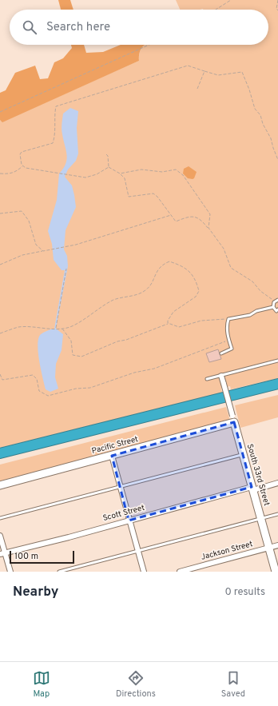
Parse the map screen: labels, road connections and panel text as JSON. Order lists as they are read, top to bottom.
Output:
{
  "streets": {
    "street": [
      "Pacific Street",
      "South 33rd Street",
      "Scott Street",
      "Jackson Street"
    ]
  },
  "crossings": [
    ["Pacific Street", "South 33rd Street"],
    ["South 33rd Street", "Scott Street"],
    ["South 33rd Street", "Jackson Street"]
  ],
  "scale_bar": "100 m",
  "page": {
    "search": "Search here",
    "scale": "100 m",
    "heading": ["Nearby", "0 results"],
    "nav": ["Map", "Directions", "Saved"]
  }
}
